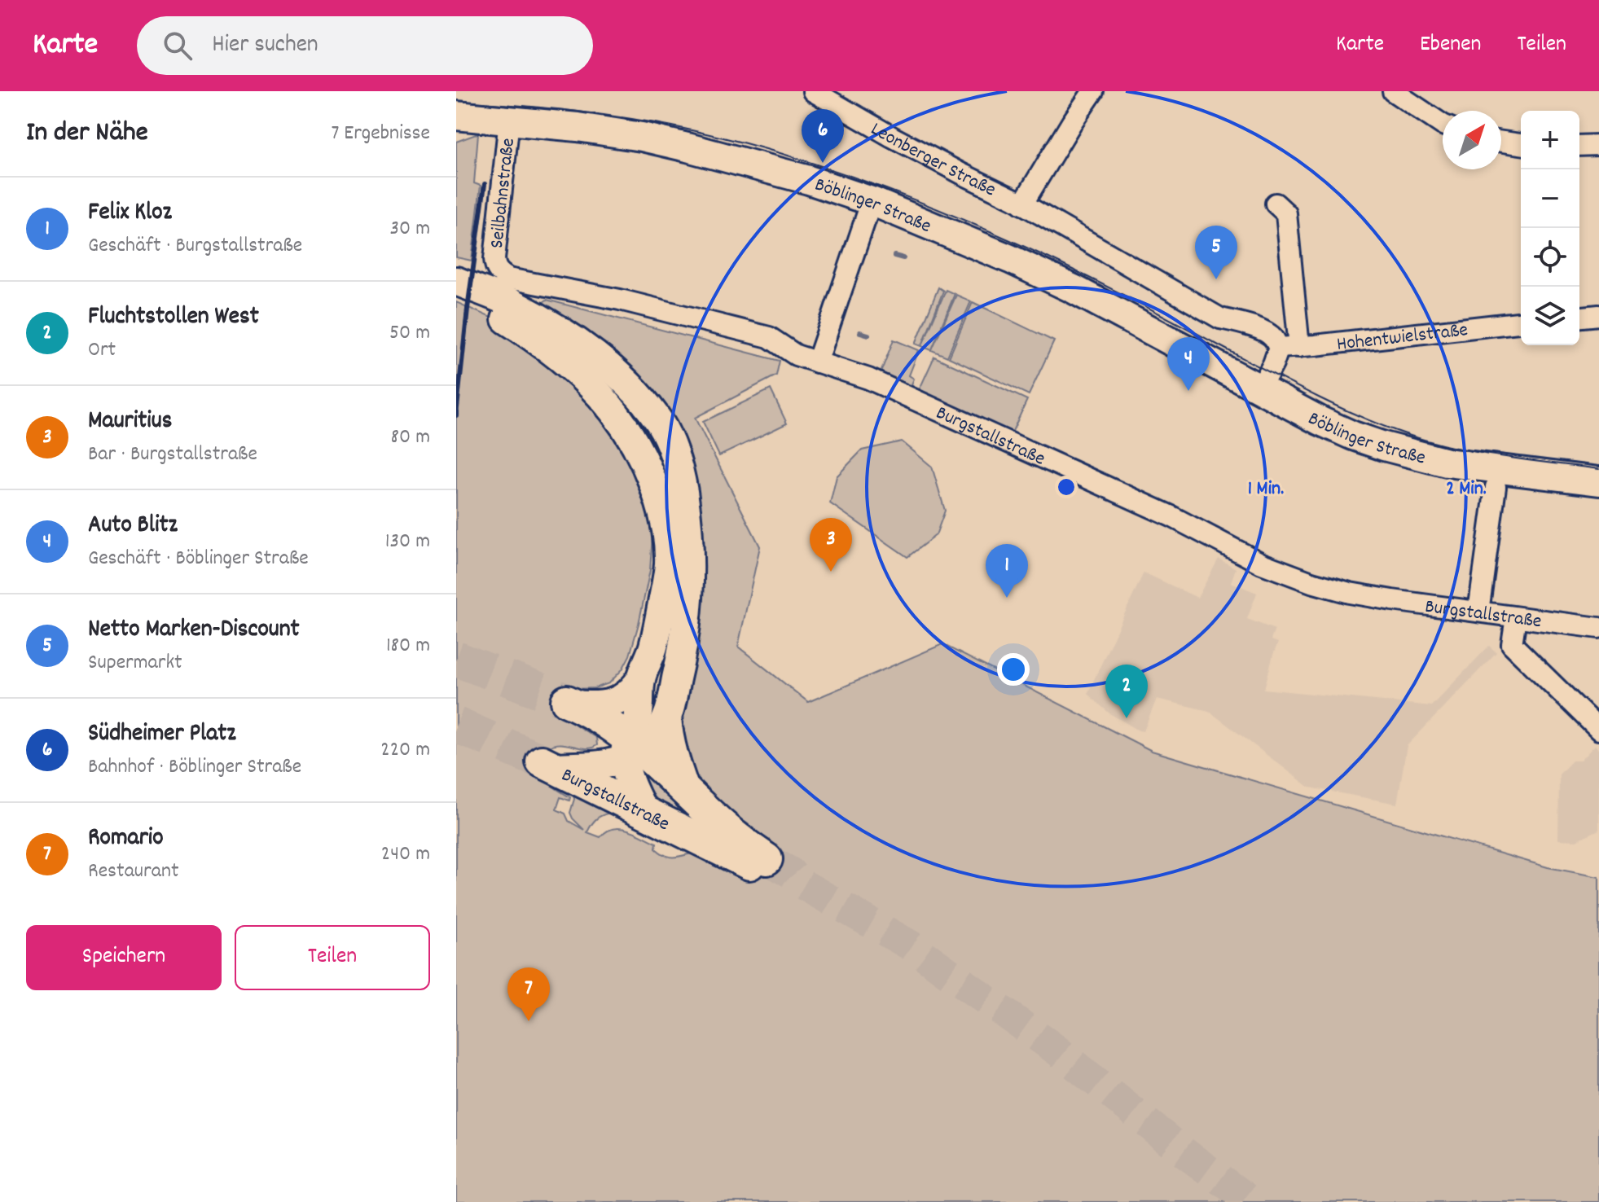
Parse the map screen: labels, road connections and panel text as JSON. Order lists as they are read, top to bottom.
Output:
{
  "streets": {
    "main road": ["Böblinger Straße", "Burgstallstraße"],
    "street": ["Leonberger Straße", "Seilbahnstraße", "Hohentwielstraße"]
  },
  "crossings": [
    ["Seilbahnstraße", "Böblinger Straße"],
    ["Seilbahnstraße", "Burgstallstraße"]
  ],
  "north": "top right",
  "page": {
    "header": "Karte",
    "search": "Hier suchen",
    "nav": ["Karte", "Ebenen", "Teilen"],
    "heading": ["In der Nähe", "7 Ergebnisse"],
    "pins": [
      "6",
      "5",
      "4",
      "3",
      "1",
      "2",
      "7"
    ],
    "map_buttons": ["+", "−"],
    "list": [
      {
        "mark": "1",
        "name": "Felix Kloz",
        "note": "Geschäft · Burgstallstraße",
        "value": "30 m"
      },
      {
        "mark": "2",
        "name": "Fluchtstollen West",
        "note": "Ort",
        "value": "50 m"
      },
      {
        "mark": "3",
        "name": "Mauritius",
        "note": "Bar · Burgstallstraße",
        "value": "80 m"
      },
      {
        "mark": "4",
        "name": "Auto Blitz",
        "note": "Geschäft · Böblinger Straße",
        "value": "130 m"
      },
      {
        "mark": "5",
        "name": "Netto Marken-Discount",
        "note": "Supermarkt",
        "value": "180 m"
      },
      {
        "mark": "6",
        "name": "Südheimer Platz",
        "note": "Bahnhof · Böblinger Straße",
        "value": "220 m"
      },
      {
        "mark": "7",
        "name": "Romario",
        "note": "Restaurant",
        "value": "240 m"
      }
    ],
    "buttons": ["Speichern", "Teilen"]
  },
  "rings": ["1 Min.", "2 Min."]
}
